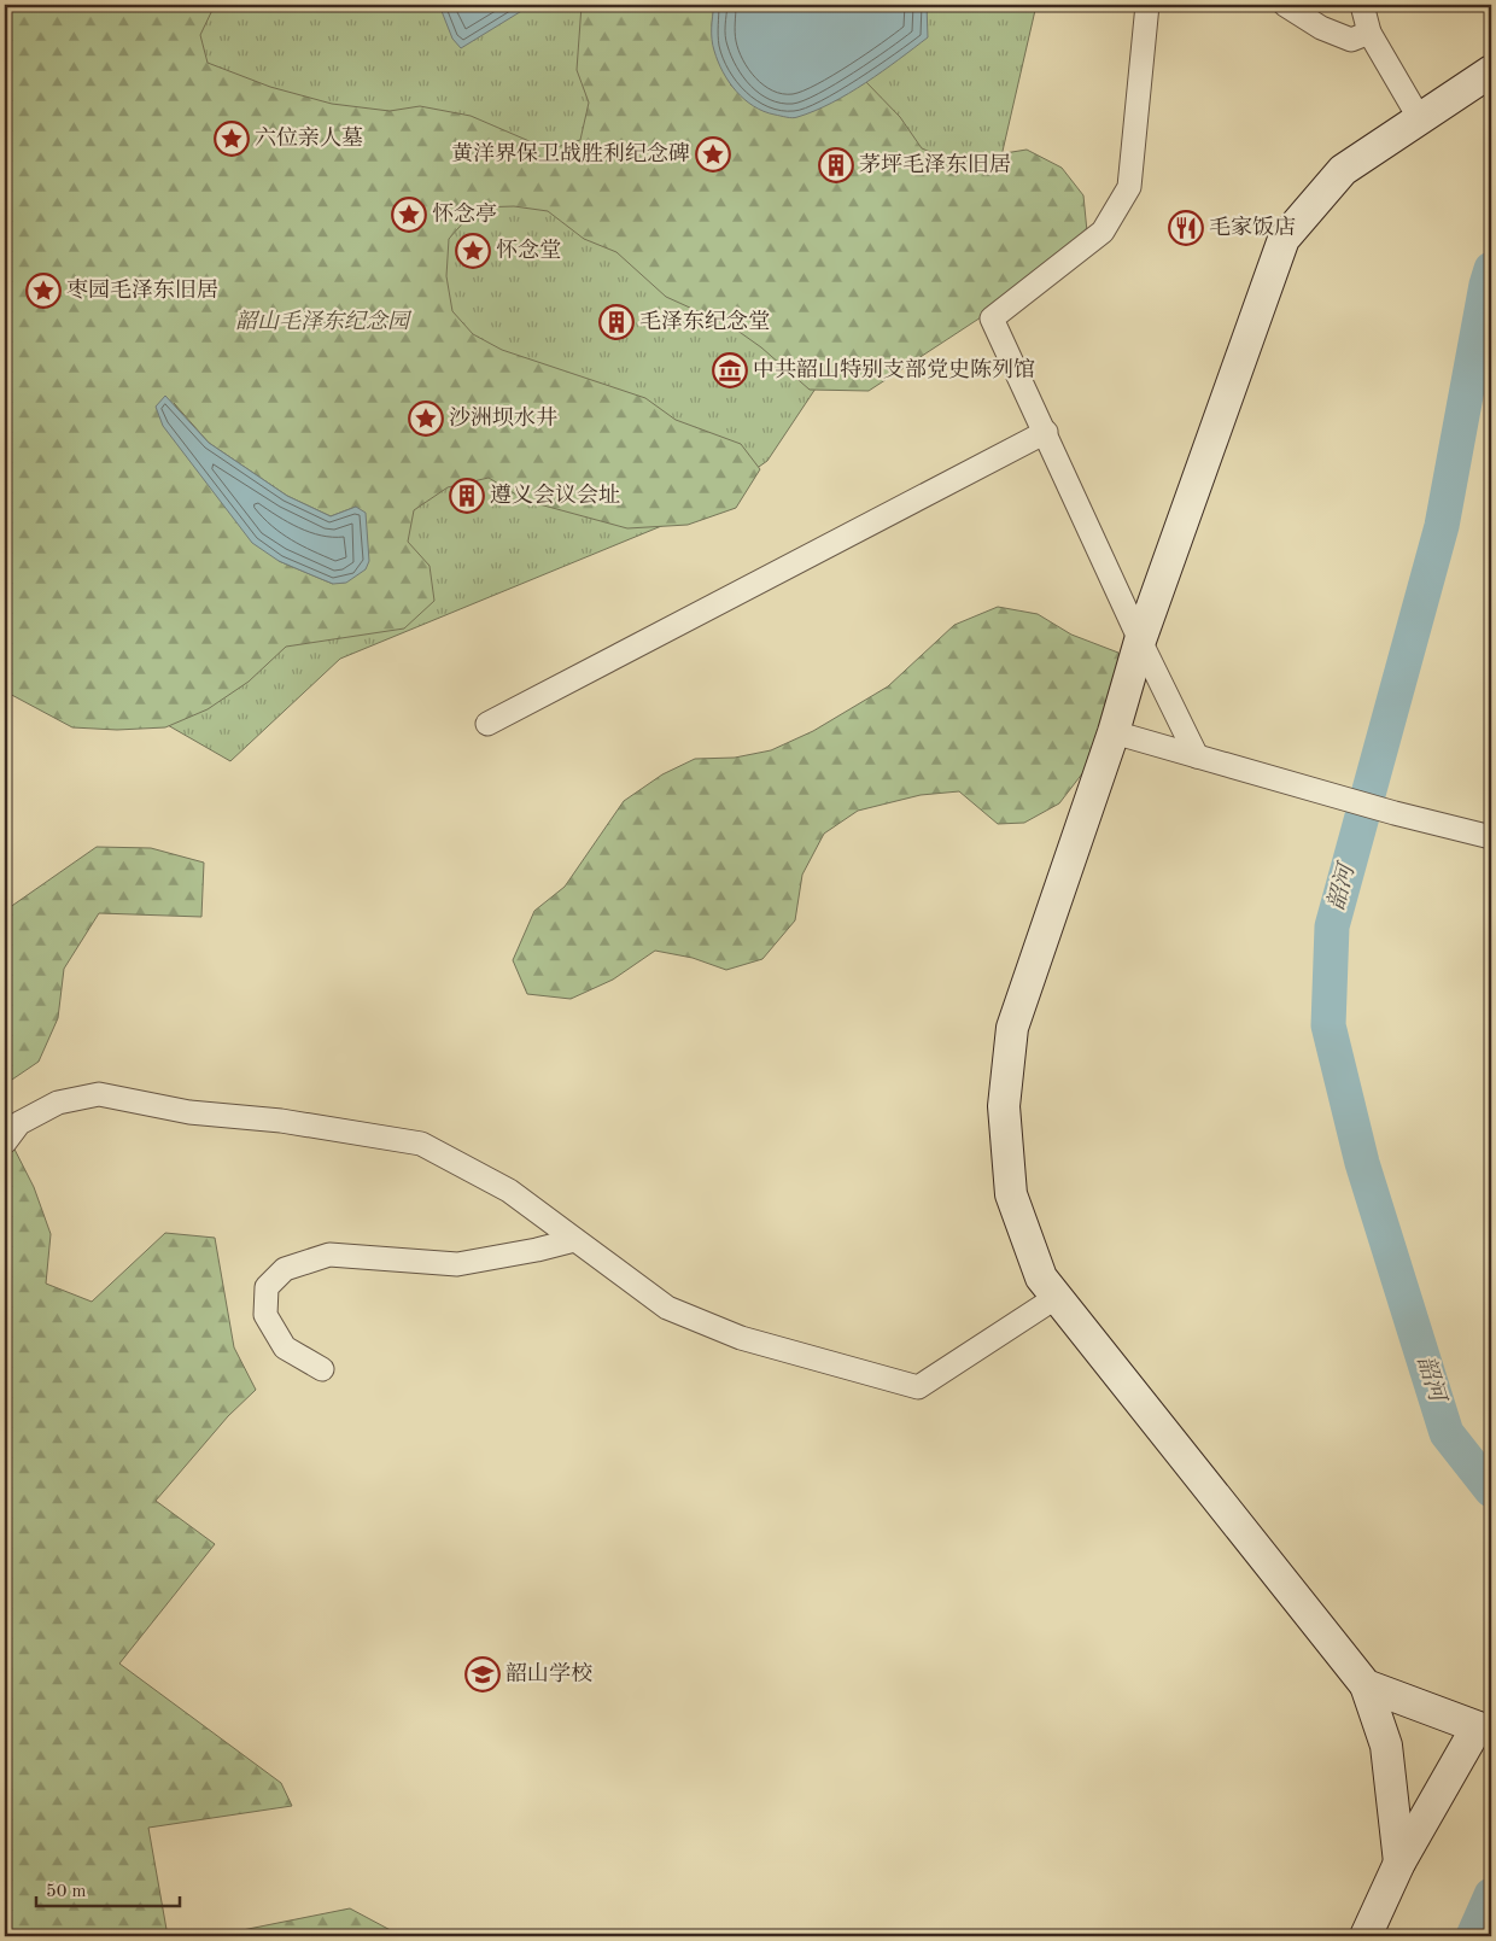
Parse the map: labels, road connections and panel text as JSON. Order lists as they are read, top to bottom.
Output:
{
  "water": ["韶河"],
  "parks": ["韶山毛泽东纪念园"],
  "places": {
    "place": [
      "六位亲人墓",
      "黄洋界保卫战胜利纪念碑",
      "怀念亭",
      "怀念堂",
      "枣园毛泽东旧居",
      "沙洲坝水井"
    ],
    "building": ["茅坪毛泽东旧居", "毛泽东纪念堂", "遵义会议会址"],
    "restaurant": ["毛家饭店"],
    "museum": ["中共韶山特别支部党史陈列馆"],
    "school or university": ["韶山学校"]
  },
  "scale_bar": "50 m"
}
